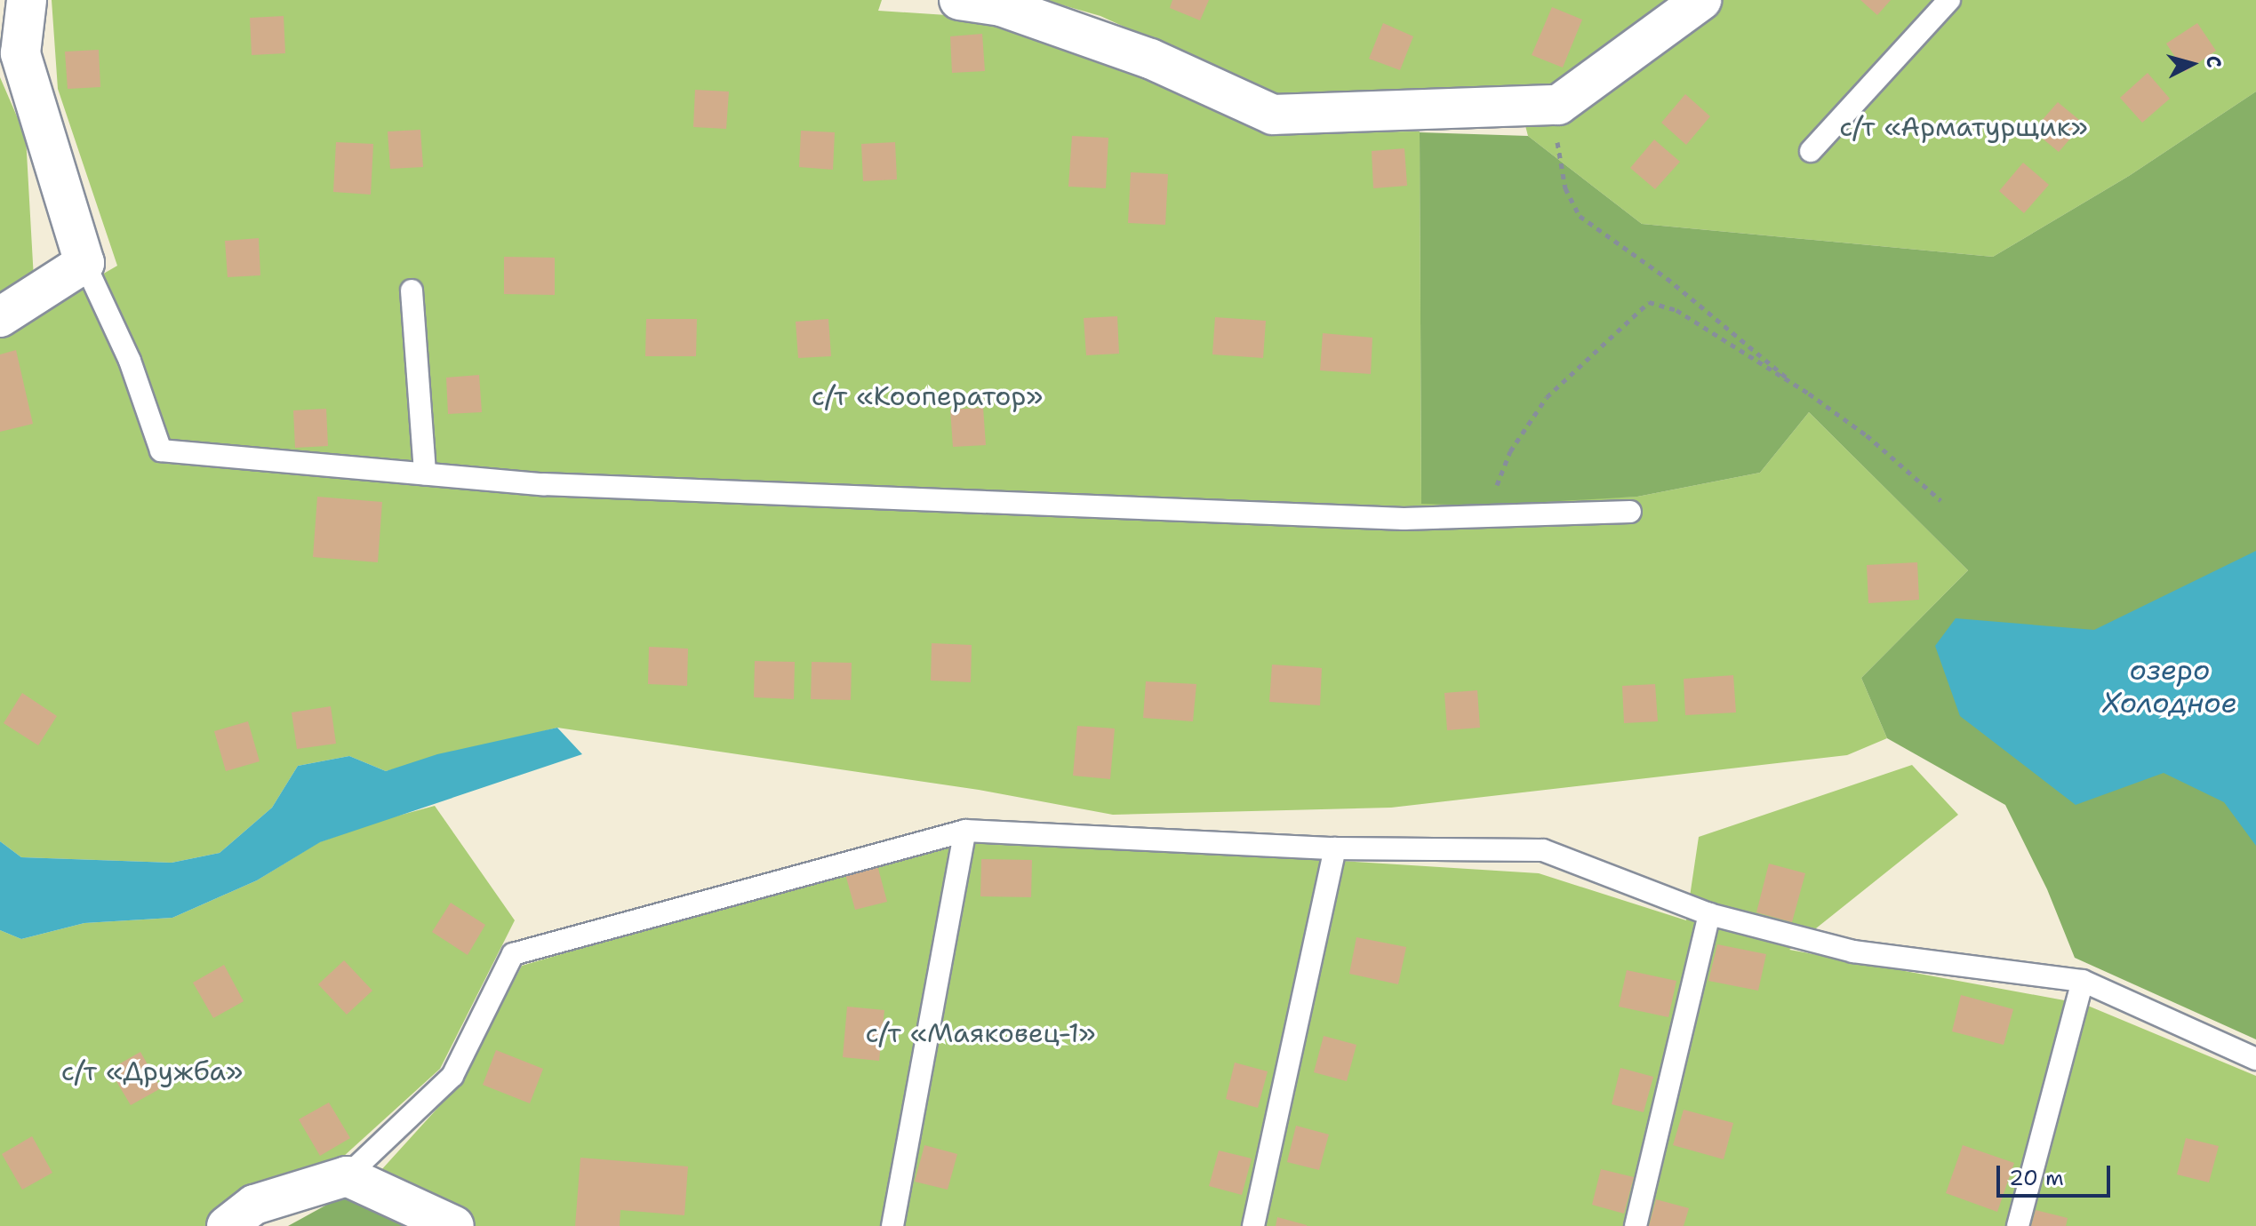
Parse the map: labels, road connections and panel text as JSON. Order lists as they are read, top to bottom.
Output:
{
  "water": ["озеро Холодное"],
  "parks": [
    "с/т «Арматурщик»",
    "с/т «Кооператор»",
    "с/т «Маяковец-1»",
    "с/т «Дружба»"
  ],
  "scale_bar": "20 m",
  "north": "right"
}
